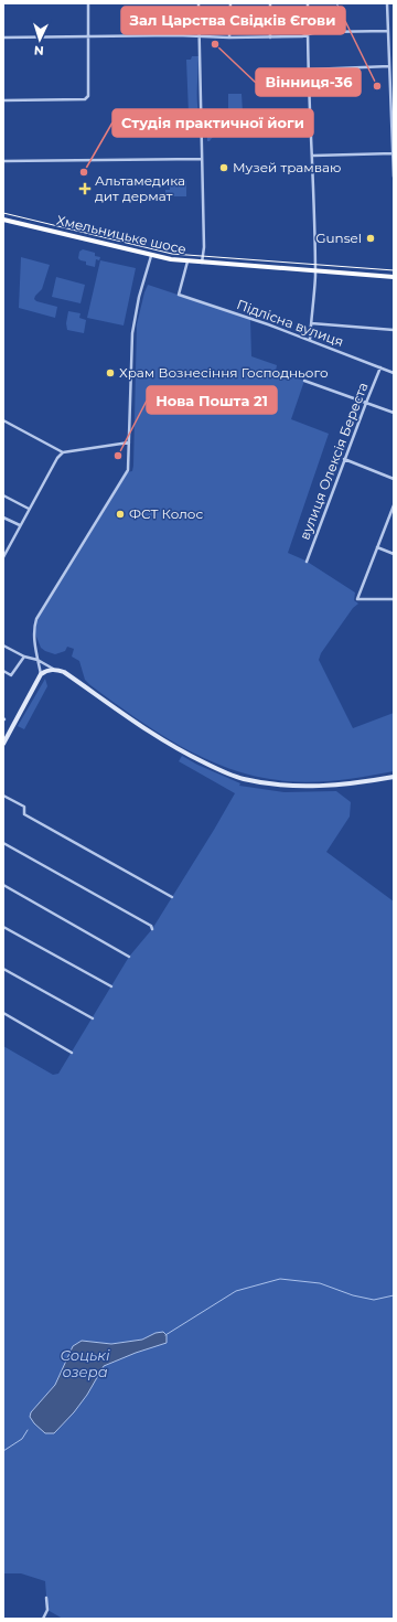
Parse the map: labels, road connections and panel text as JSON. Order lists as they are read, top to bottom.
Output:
{
  "streets": {
    "main road": ["Хмельницьке шосе"],
    "street": ["Підлісна вулиця", "вулиця Олексія Береста"]
  },
  "crossings": [
    ["Хмельницьке шосе", "Підлісна вулиця"],
    ["Підлісна вулиця", "вулиця Олексія Береста"]
  ],
  "water": ["Соцькі озера"],
  "places": {
    "other": [
      "Вінниця-36",
      "Зал Царства Свідків Єгови",
      "Музей трамваю",
      "Студія практичної йоги",
      "Gunsel",
      "Храм Вознесіння Господнього",
      "Нова Пошта 21",
      "ФСТ Колос"
    ],
    "health": ["Альтамедика дит дермат"]
  },
  "north": "bottom"
}
